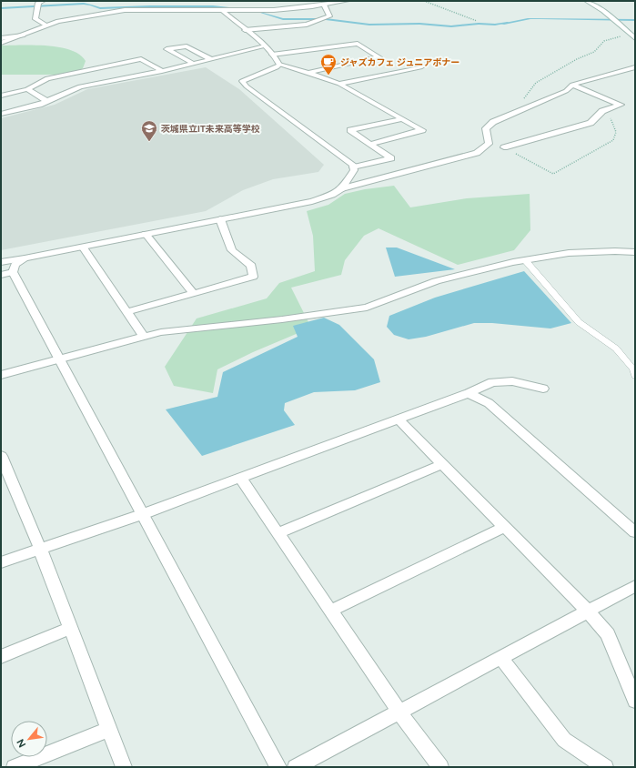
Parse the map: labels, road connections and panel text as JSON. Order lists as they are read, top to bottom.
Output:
{
  "places": {
    "cafe": ["ジャズカフェ ジュニアボナー"],
    "school or university": ["茨城県立IT未来高等学校"]
  },
  "north": "bottom left"
}
